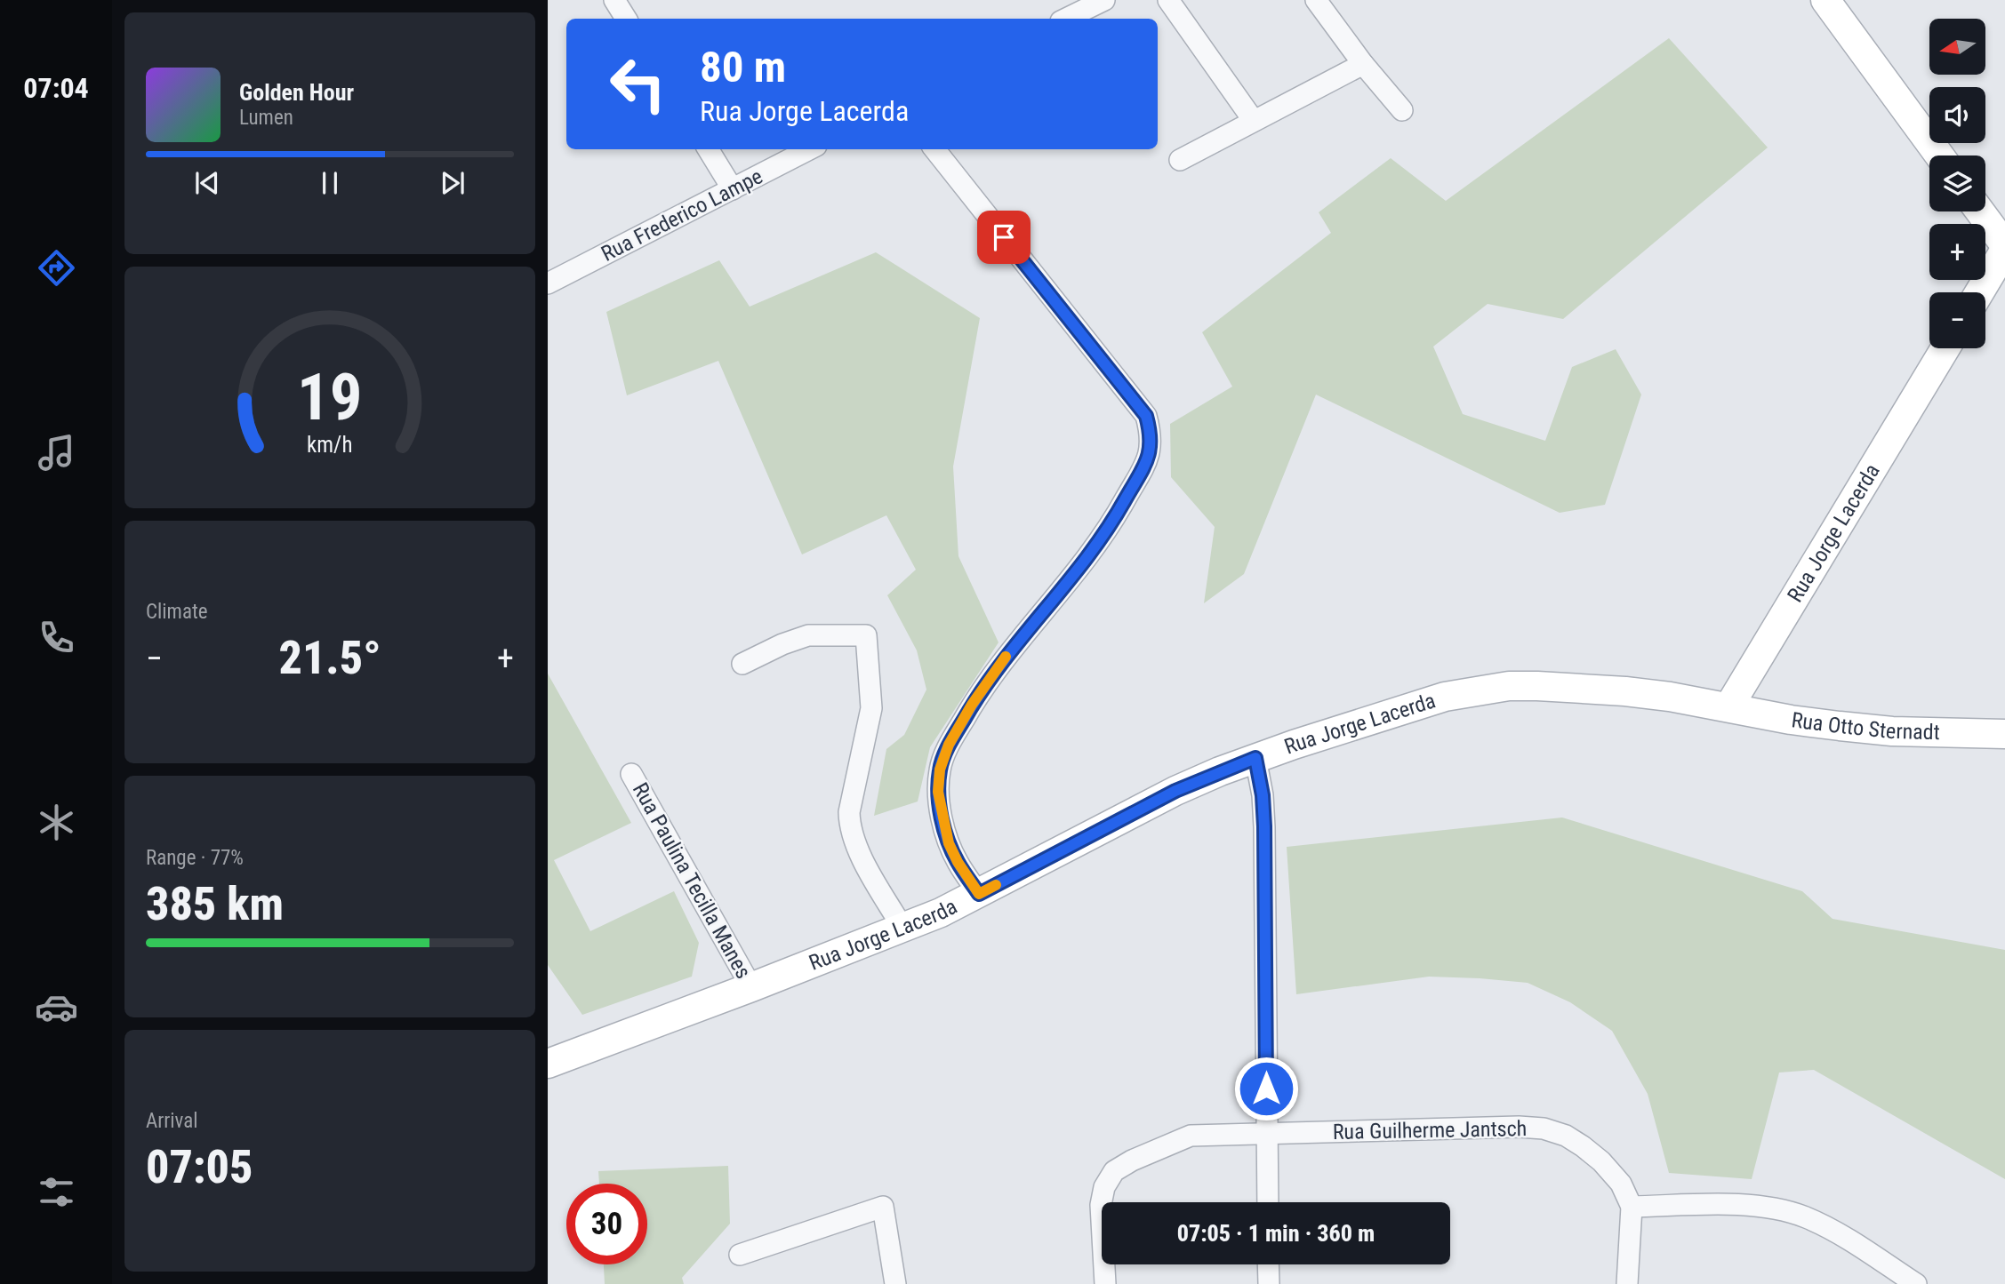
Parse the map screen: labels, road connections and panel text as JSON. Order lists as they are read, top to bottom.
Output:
{
  "streets": {
    "main road": ["Rua Jorge Lacerda", "Rua Otto Sternadt"],
    "street": ["Rua Frederico Lampe", "Rua Paulina Tecilla Manes", "Rua Guilherme Jantsch"]
  },
  "crossings": [
    ["Rua Jorge Lacerda", "Rua Otto Sternadt"],
    ["Rua Jorge Lacerda", "Rua Paulina Tecilla Manes"]
  ],
  "north": "left",
  "page": {
    "tabs": "07:04",
    "map_buttons": ["+", "−"],
    "turn": ["80 m", "Rua Jorge Lacerda"],
    "song": ["Golden Hour", "Lumen"],
    "tile": [
      "Climate",
      ["Range · 77%", "385 km"],
      ["Arrival", "07:05"]
    ],
    "heat": ["−", "21.5°", "+"],
    "limit": "30",
    "trip": "07:05 · 1 min · 360 m",
    "gauge": ["19", "km/h"]
  }
}
